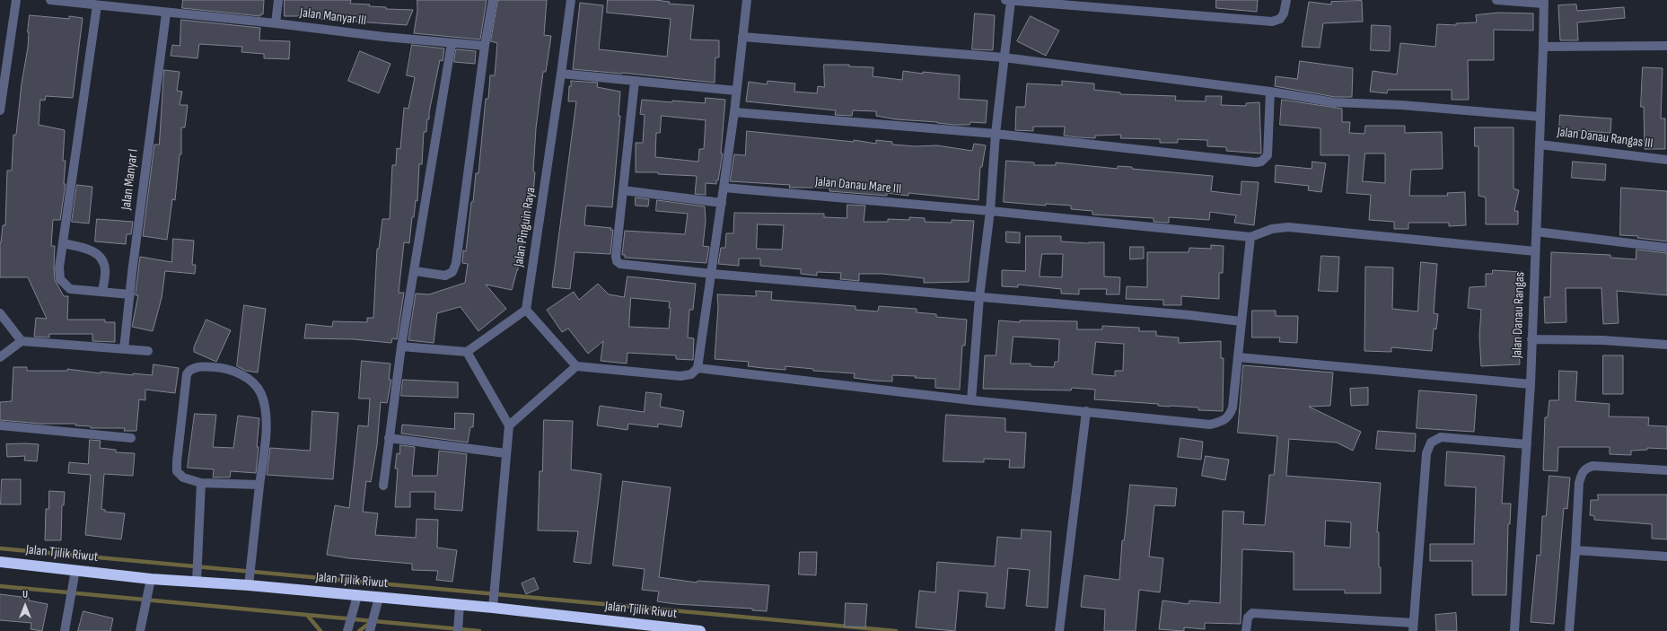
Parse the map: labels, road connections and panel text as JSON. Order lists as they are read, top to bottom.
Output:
{
  "streets": {
    "highway": ["Jalan Tjilik Riwut"],
    "street": [
      "Jalan Manyar III",
      "Jalan Danau Rangas III",
      "Jalan Manyar I",
      "Jalan Danau Mare III",
      "Jalan Pinguin Raya",
      "Jalan Danau Rangas"
    ]
  },
  "crossings": [
    ["Jalan Manyar III", "Jalan Manyar I"],
    ["Jalan Danau Rangas III", "Jalan Danau Rangas"]
  ],
  "north": "top"
}
